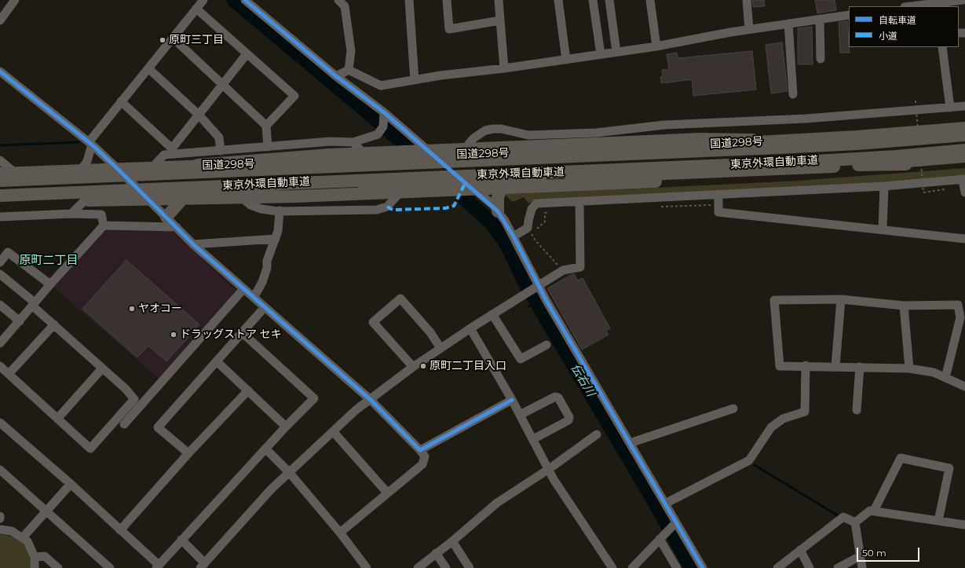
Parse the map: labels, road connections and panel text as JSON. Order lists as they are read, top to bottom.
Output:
{
  "streets": {
    "highway": ["国道298号", "東京外環自動車道"]
  },
  "crossings": [
    ["国道298号", "東京外環自動車道"]
  ],
  "districts": ["原町二丁目"],
  "water": ["伝右川"],
  "places": [
    "原町三丁目",
    "ヤオコー",
    "ドラッグストア セキ",
    "原町二丁目入口"
  ],
  "legend": ["自転車道", "小道"],
  "scale_bar": "50 m"
}
